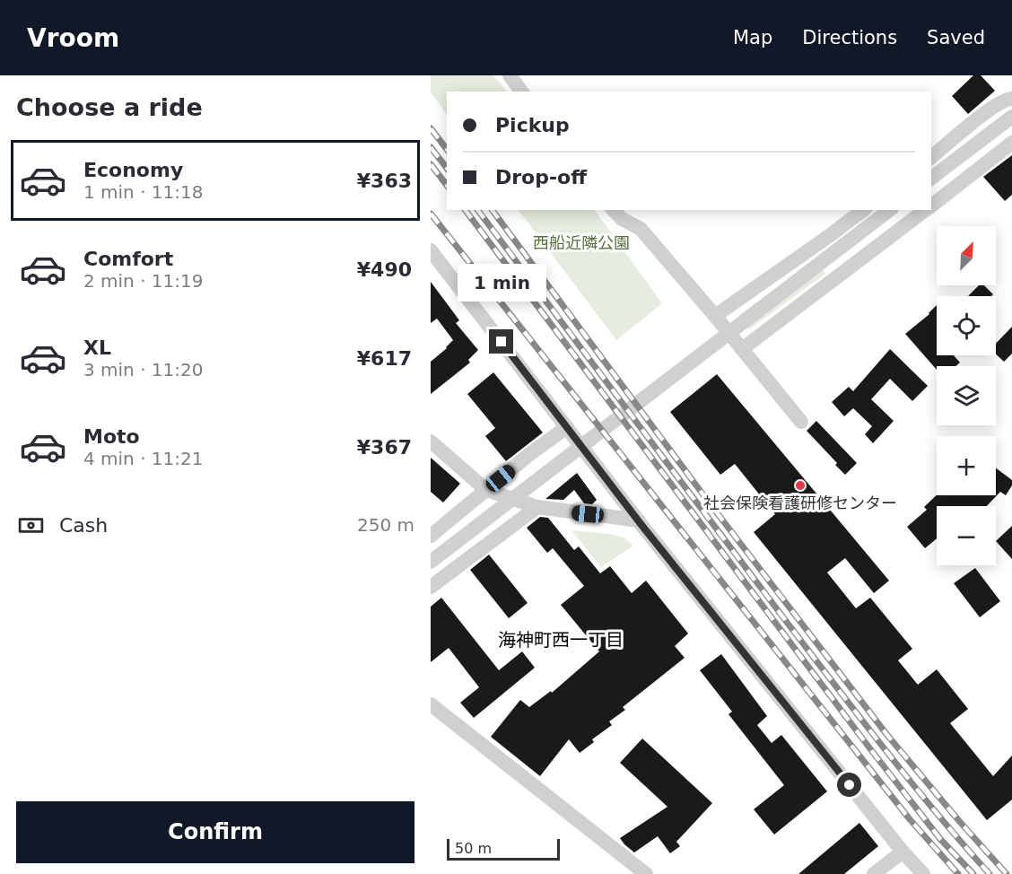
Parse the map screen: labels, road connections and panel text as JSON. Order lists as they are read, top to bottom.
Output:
{
  "districts": ["海神町西一丁目"],
  "parks": ["西船近隣公園"],
  "places": ["社会保険看護研修センター"],
  "scale_bar": "50 m",
  "north": "top right",
  "page": {
    "header": "Vroom",
    "nav": ["Map", "Directions", "Saved"],
    "heading": "Choose a ride",
    "banner": ["Pickup", "Drop-off"],
    "list": [
      {
        "name": "Economy",
        "note": "1 min · 11:18",
        "value": "¥363"
      },
      {
        "name": "Comfort",
        "note": "2 min · 11:19",
        "value": "¥490"
      },
      {
        "name": "XL",
        "note": "3 min · 11:20",
        "value": "¥617"
      },
      {
        "name": "Moto",
        "note": "4 min · 11:21",
        "value": "¥367"
      }
    ],
    "map_buttons": ["+", "−"],
    "bubble": "1 min",
    "pay": ["Cash", "250 m"],
    "buttons": "Confirm",
    "scale": "50 m"
  }
}
